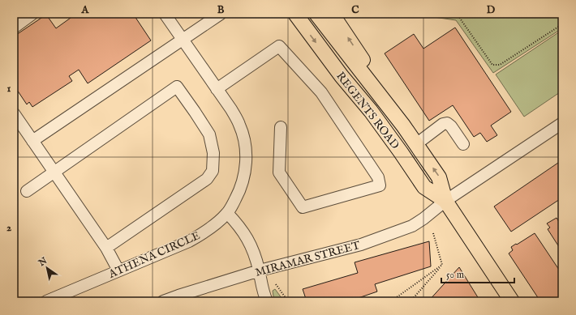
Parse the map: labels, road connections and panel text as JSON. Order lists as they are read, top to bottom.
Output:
{
  "streets": {
    "main road": ["REGENTS ROAD"],
    "street": ["ATHENA CIRCLE", "MIRAMAR STREET"]
  },
  "crossings": [
    ["REGENTS ROAD", "MIRAMAR STREET"]
  ],
  "scale_bar": "50 m",
  "north": "top left",
  "grid": {
    "columns": [
      "A",
      "B",
      "C",
      "D"
    ],
    "rows": ["1", "2"]
  }
}
